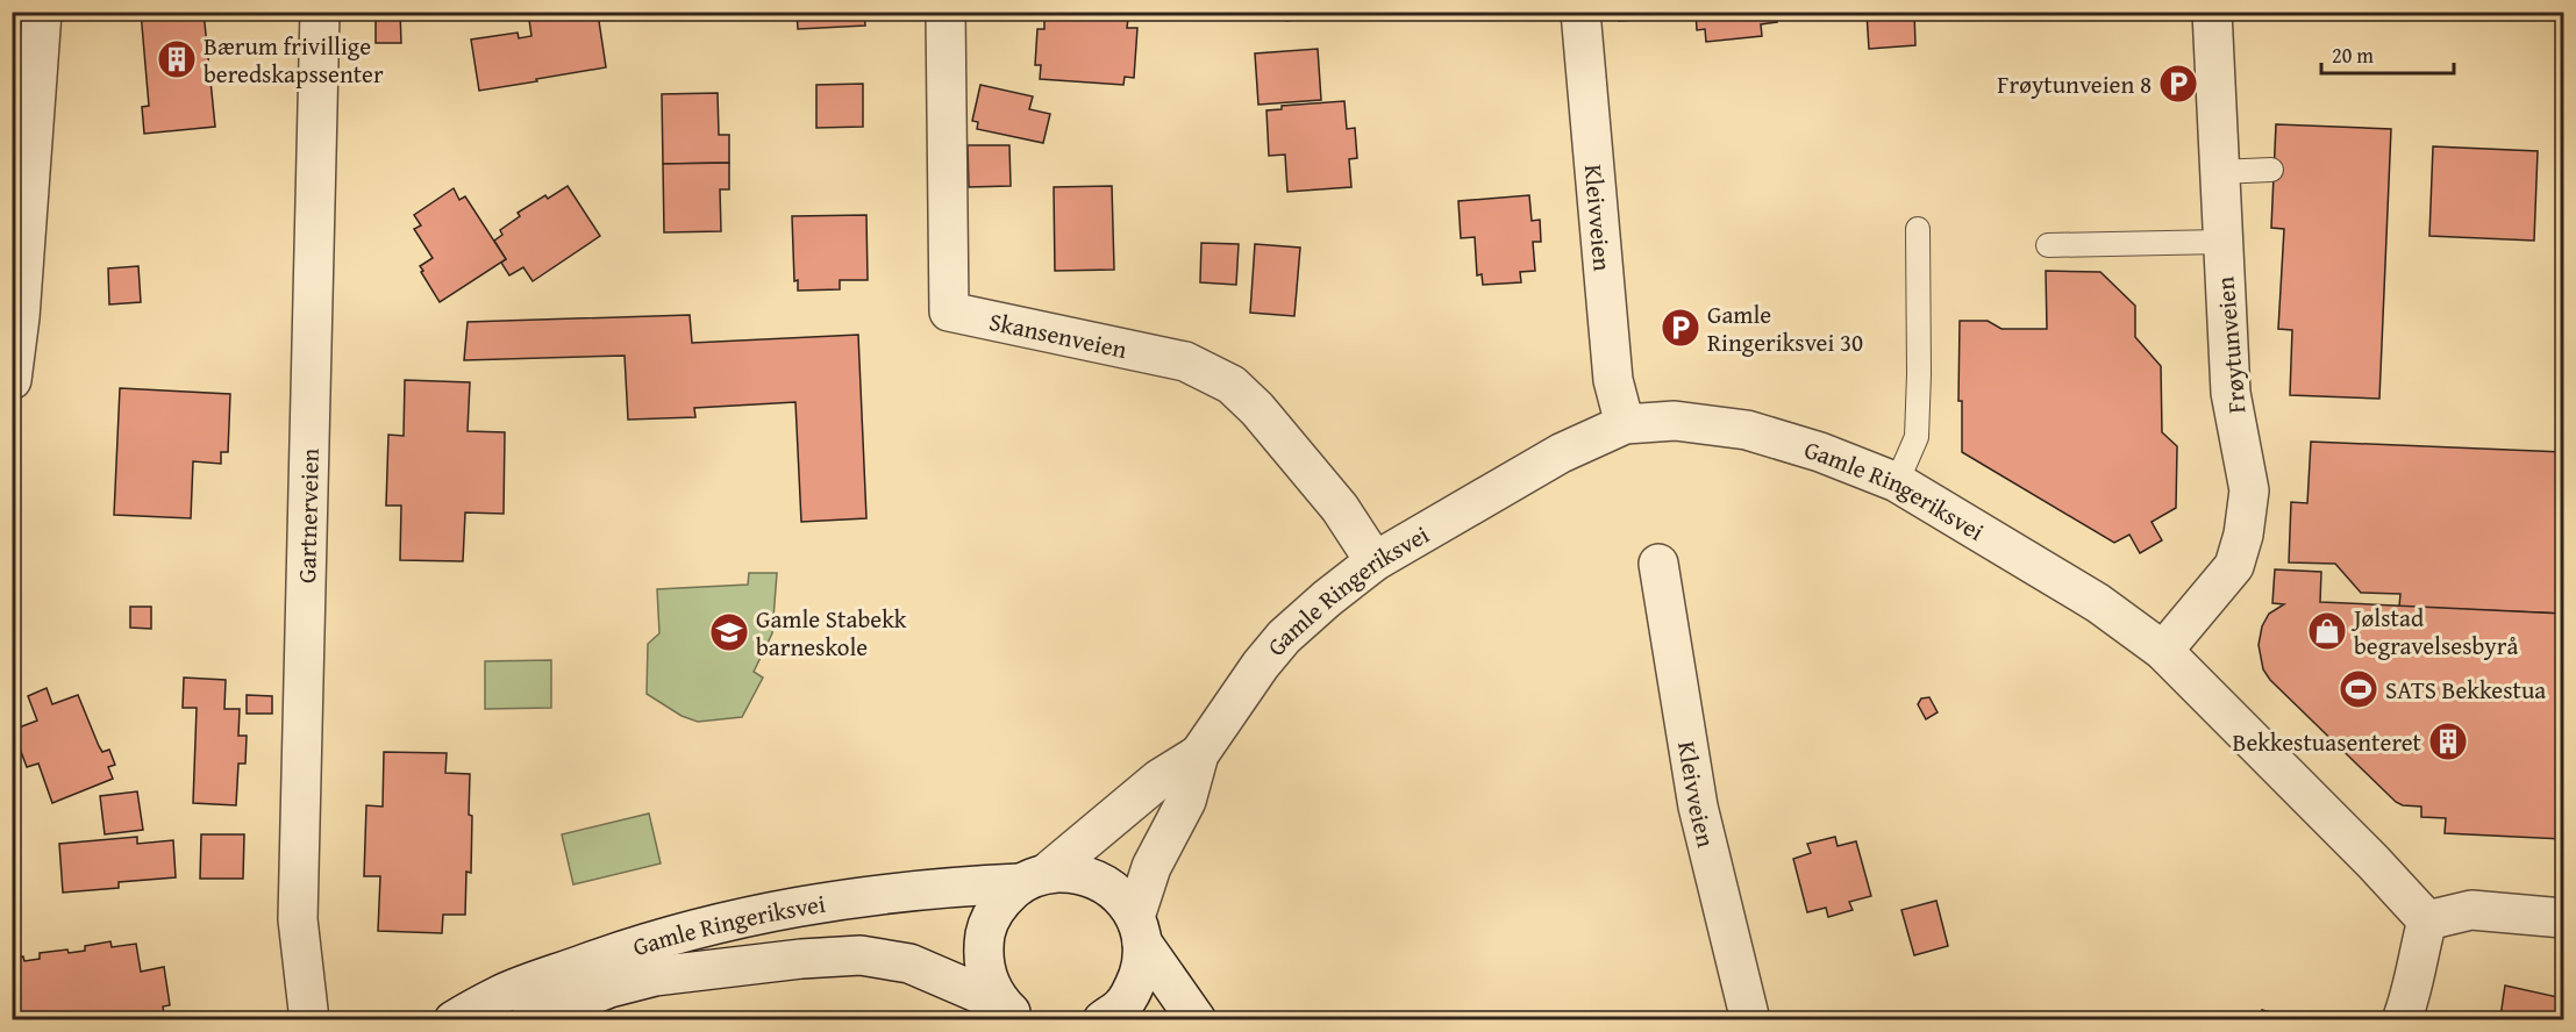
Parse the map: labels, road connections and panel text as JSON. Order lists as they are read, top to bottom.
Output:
{
  "streets": {
    "street": [
      "Kleivveien",
      "Skansenveien",
      "Frøytunveien",
      "Gamle Ringeriksvei",
      "Gartnerveien"
    ]
  },
  "crossings": [
    ["Kleivveien", "Gamle Ringeriksvei"],
    ["Skansenveien", "Gamle Ringeriksvei"],
    ["Frøytunveien", "Gamle Ringeriksvei"]
  ],
  "places": {
    "building": ["Bærum frivillige beredskapssenter", "Bekkestuasenteret"],
    "parking": ["Frøytunveien 8", "Gamle Ringeriksvei 30"],
    "shop": ["Jølstad begravelsesbyrå"],
    "school or university": ["Gamle Stabekk barneskole"],
    "sports": ["SATS Bekkestua"]
  },
  "scale_bar": "20 m"
}
